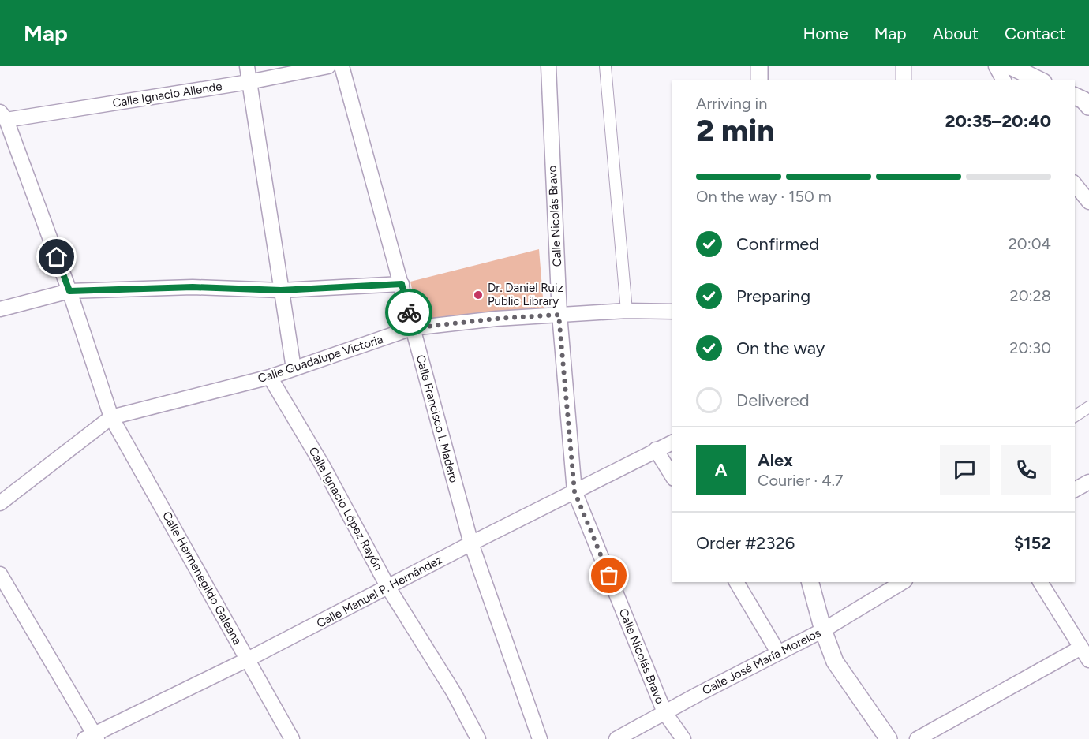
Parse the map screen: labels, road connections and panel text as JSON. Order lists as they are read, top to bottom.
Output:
{
  "streets": {
    "street": [
      "Calle Ignacio Allende",
      "Calle Nicolás Bravo",
      "Calle Guadalupe Victoria",
      "Calle Francisco I. Madero",
      "Calle Ignacio López Rayón",
      "Calle Hermenegildo Galeana",
      "Calle Manuel P. Hernández",
      "Calle José María Morelos"
    ]
  },
  "crossings": [
    ["Calle Ignacio Allende", "Calle Hermenegildo Galeana"],
    ["Calle Nicolás Bravo", "Calle Guadalupe Victoria"],
    ["Calle Nicolás Bravo", "Calle Manuel P. Hernández"],
    ["Calle Nicolás Bravo", "Calle José María Morelos"],
    ["Calle Guadalupe Victoria", "Calle Francisco I. Madero"],
    ["Calle Guadalupe Victoria", "Calle Ignacio López Rayón"],
    ["Calle Guadalupe Victoria", "Calle Hermenegildo Galeana"],
    ["Calle Francisco I. Madero", "Calle Manuel P. Hernández"],
    ["Calle Ignacio López Rayón", "Calle Manuel P. Hernández"],
    ["Calle Hermenegildo Galeana", "Calle Manuel P. Hernández"]
  ],
  "places": ["Dr. Daniel Ruiz Public Library"],
  "page": {
    "header": "Map",
    "nav": [
      "Home",
      "Map",
      "About",
      "Contact"
    ],
    "heading": ["2 min", "Arriving in", "20:35–20:40"],
    "panel": [
      "Alex",
      "Courier · 4.7",
      "Order #2326",
      "$152"
    ],
    "bar": "On the way · 150 m",
    "list": [
      ["Confirmed", "20:04"],
      ["Preparing", "20:28"],
      ["On the way", "20:30"],
      "Delivered"
    ],
    "round": "A"
  }
}
